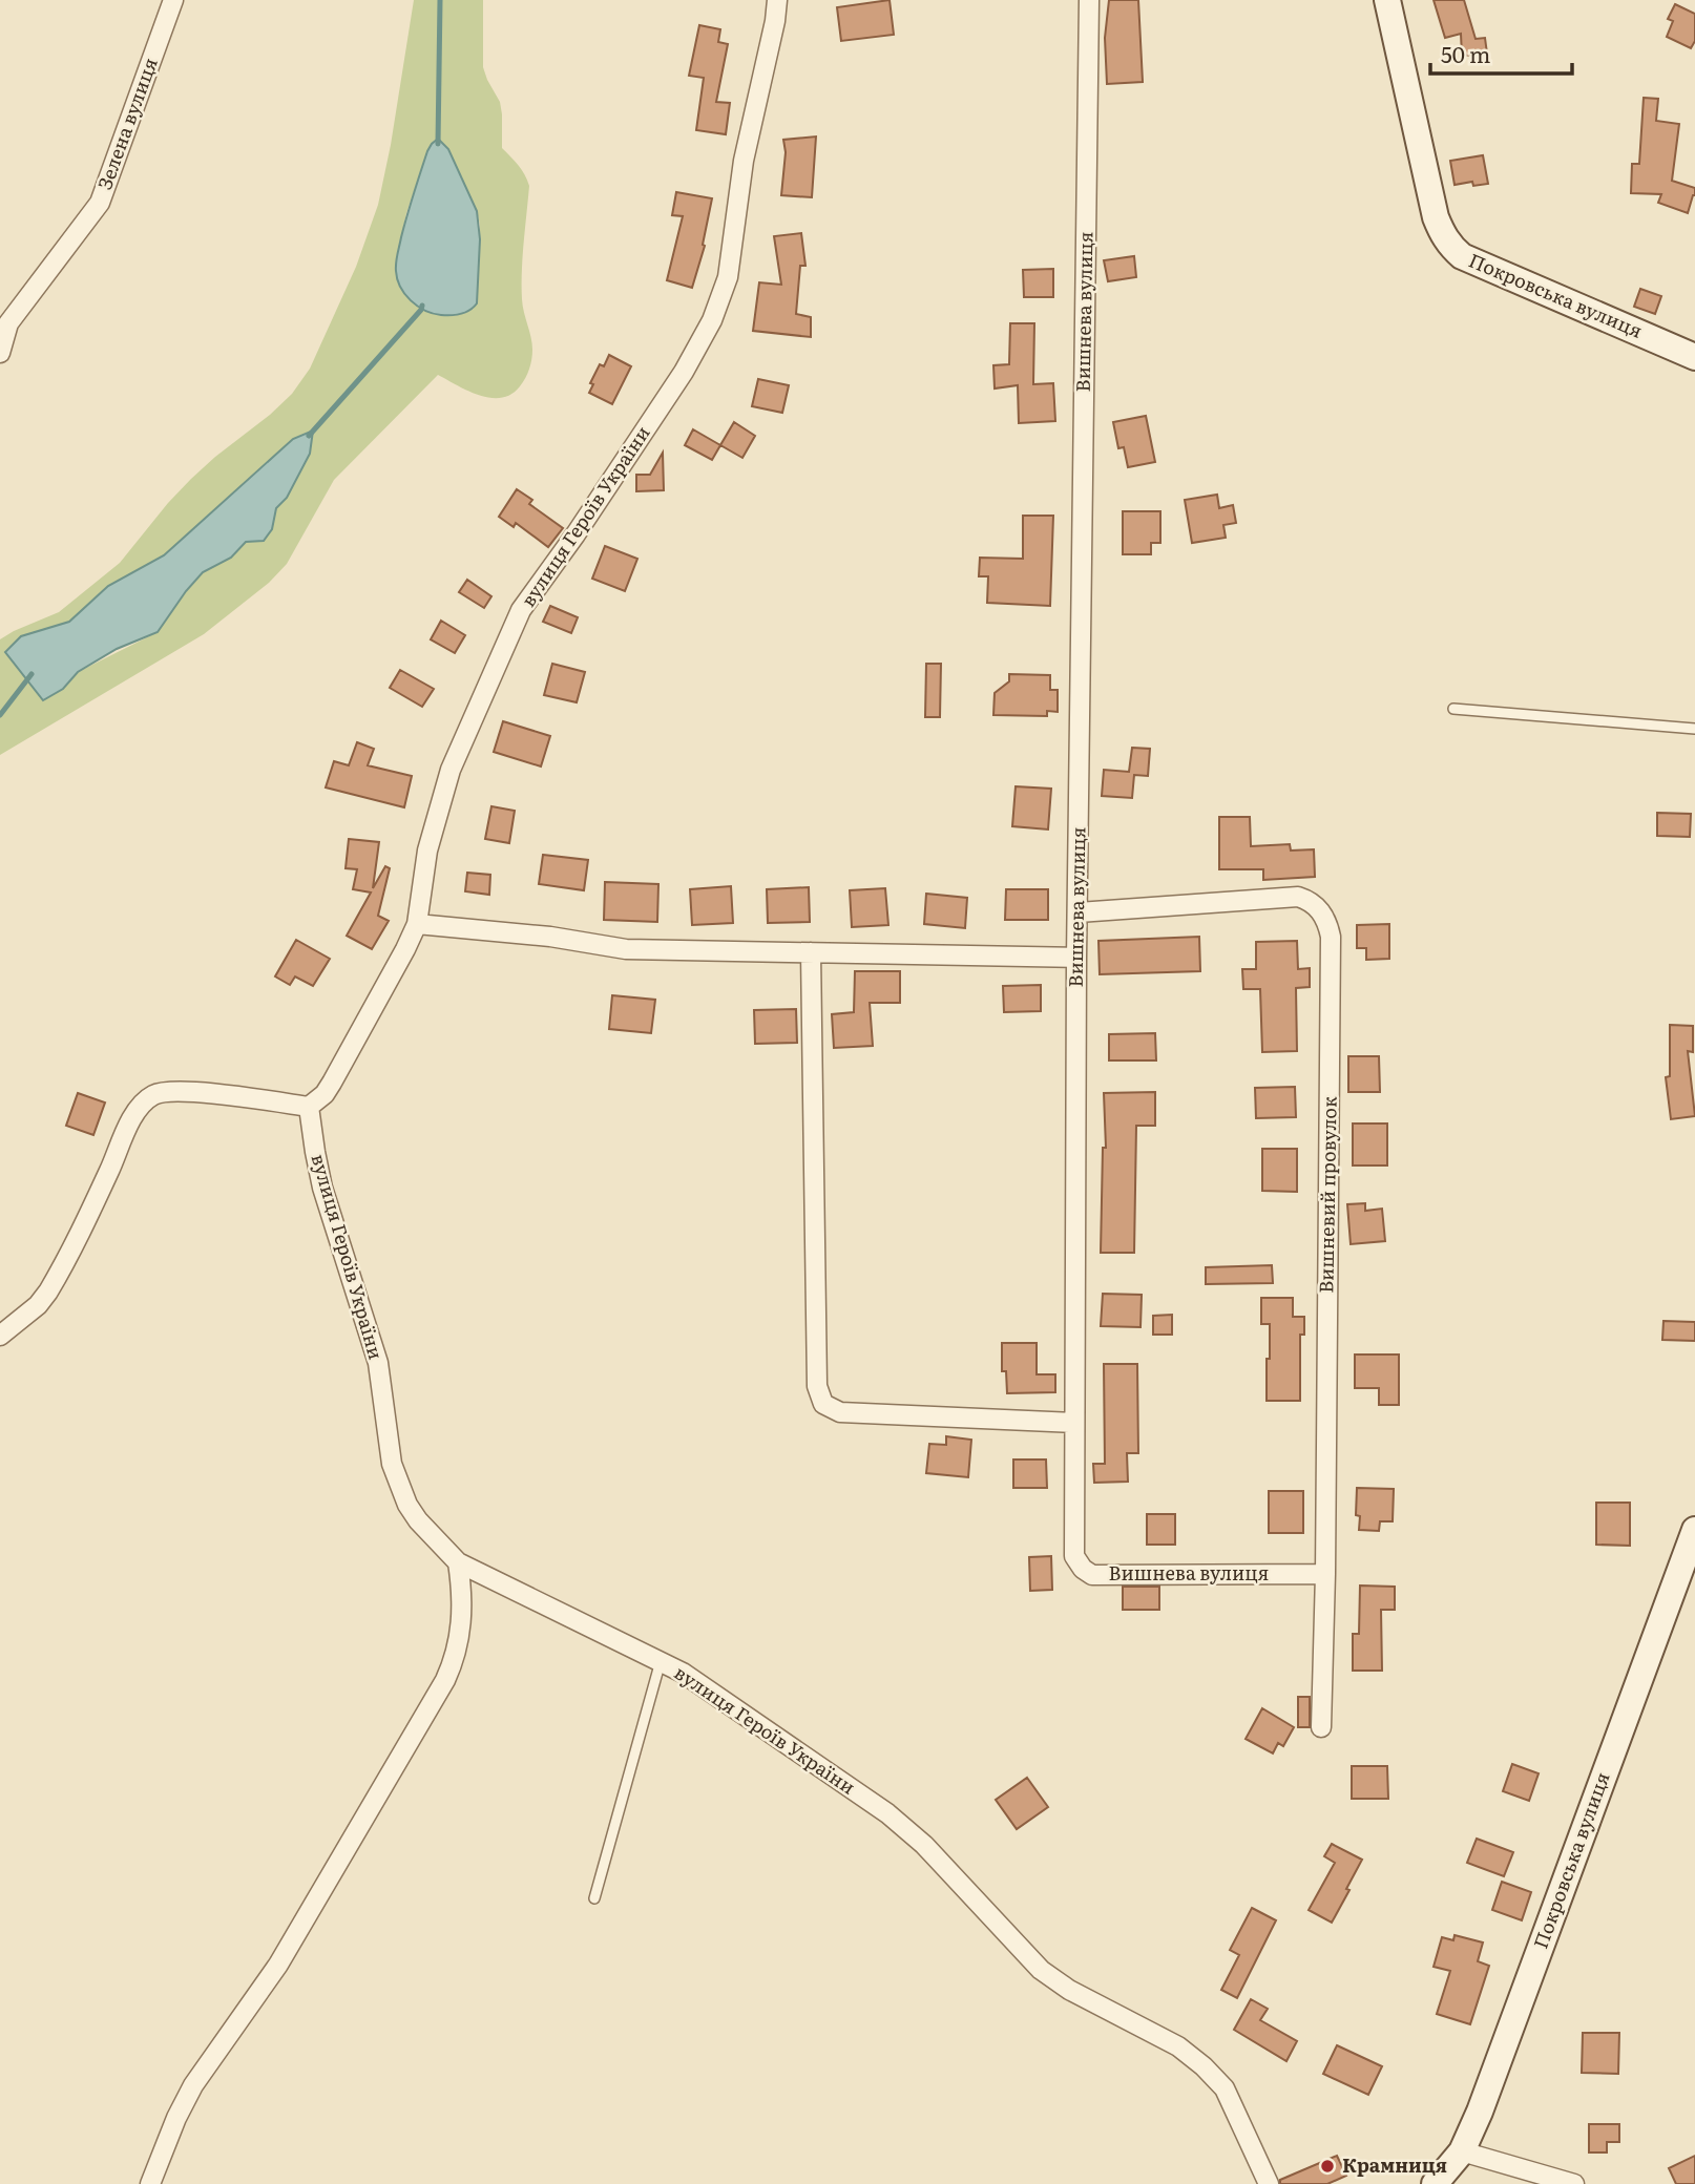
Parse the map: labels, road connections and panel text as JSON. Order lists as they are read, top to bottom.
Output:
{
  "streets": {
    "street": [
      "Зелена вулиця",
      "Покровська вулиця",
      "Вишнева вулиця",
      "вулиця Героїв України",
      "Вишневий провулок"
    ]
  },
  "crossings": [
    ["Вишнева вулиця", "Вишневий провулок"]
  ],
  "places": ["Крамниця"],
  "scale_bar": "50 m"
}
